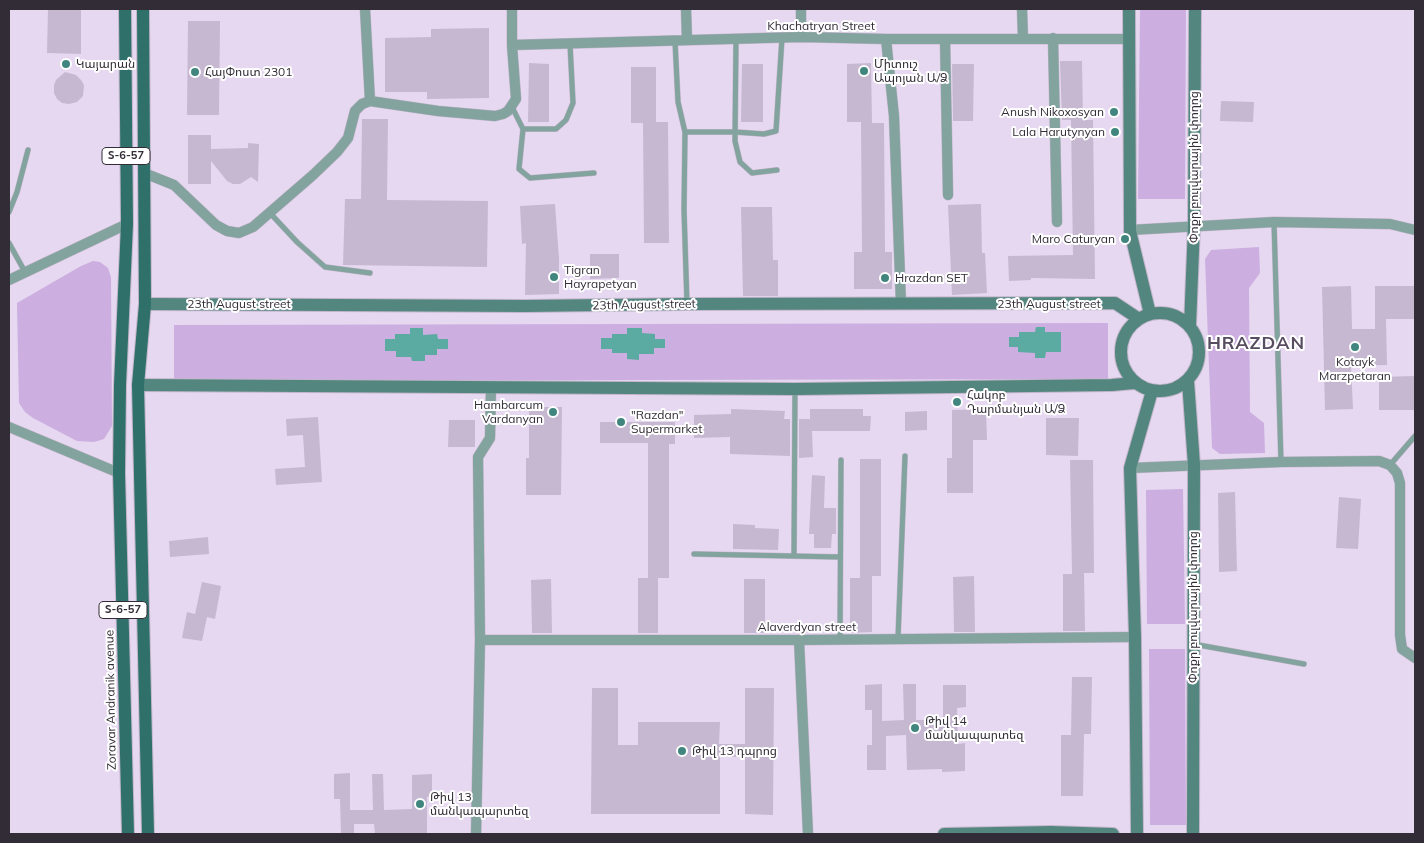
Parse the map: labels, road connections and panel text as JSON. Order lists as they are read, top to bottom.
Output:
{
  "streets": {
    "main road": ["Տ-6-57", "Zoravar Andranik avenue"],
    "street": [
      "Khachatryan Street",
      "Փոքր բուլվարային փողոց",
      "23th August street",
      "Alaverdyan street"
    ]
  },
  "crossings": [
    ["Տ-6-57", "23th August street"],
    ["Փոքր բուլվարային փողոց", "23th August street"]
  ],
  "districts": ["HRAZDAN"],
  "places": [
    "Կայարան",
    "Միտուշ Ապոյան Ա/Ձ",
    "ՀայՓոստ 2301",
    "Anush Nikoxosyan",
    "Lala Harutynyan",
    "Maro Caturyan",
    "Tigran Hayrapetyan",
    "Hrazdan SET",
    "Kotayk Marzpetaran",
    "Հակոբ Դարմանյան Ա/Ձ",
    "Hambarcum Vardanyan",
    "\"Razdan\" Supermarket",
    "Թիվ 14 մանկապարտեզ",
    "Թիվ 13 դպրոց",
    "Թիվ 13 մանկապարտեզ"
  ]
}
